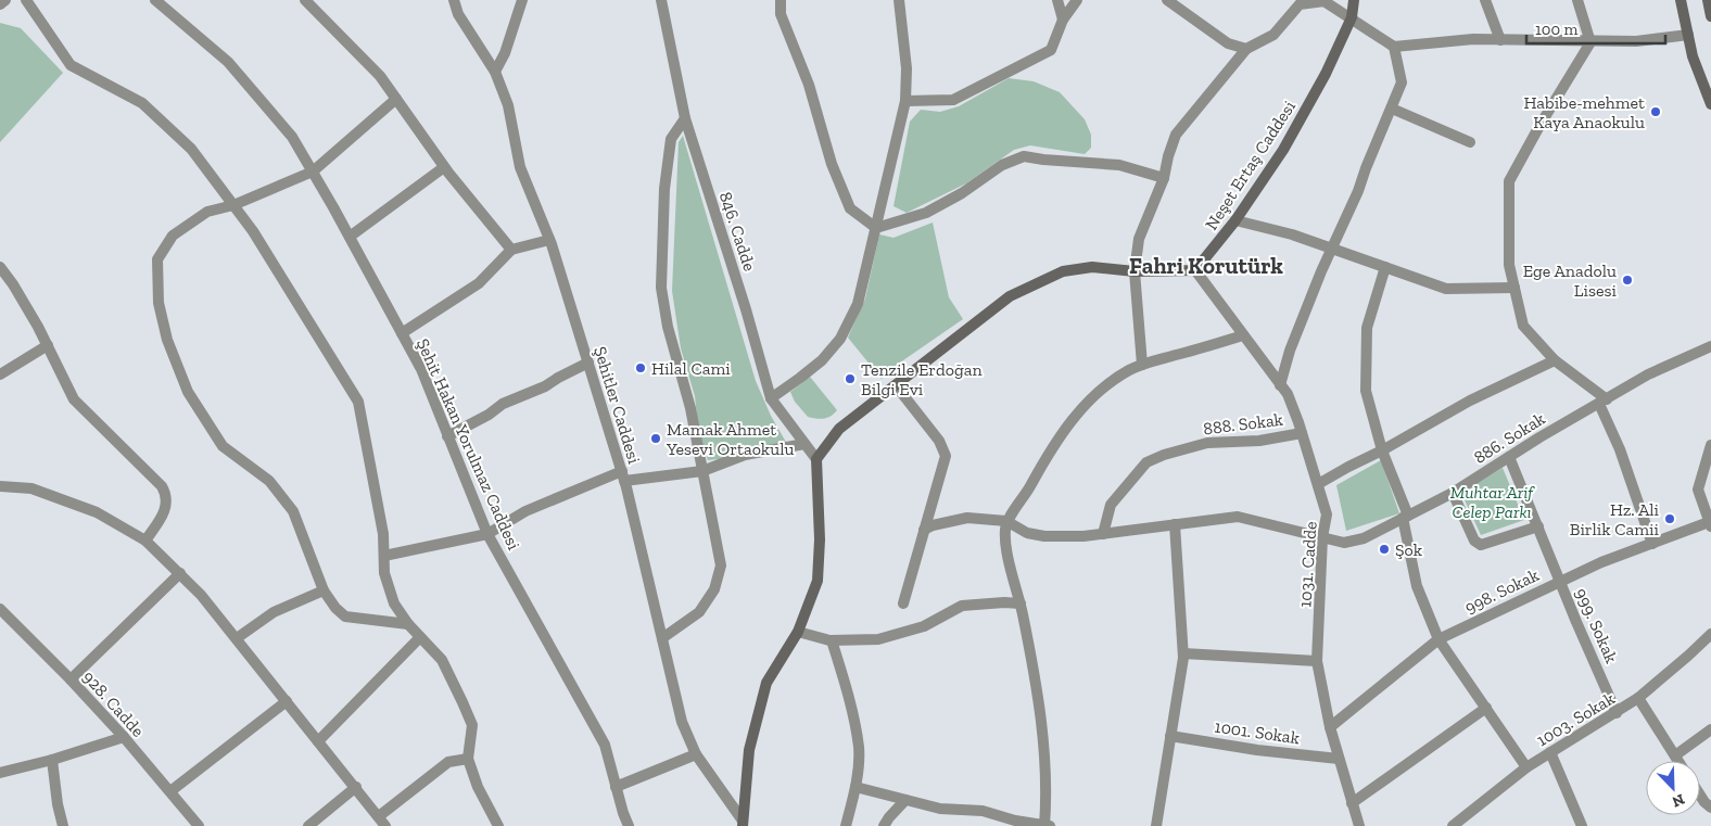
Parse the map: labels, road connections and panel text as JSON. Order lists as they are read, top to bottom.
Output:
{
  "streets": {
    "main road": ["Neşet Ertaş Caddesi"],
    "street": [
      "846. Cadde",
      "Şehitler Caddesi",
      "888. Sokak",
      "886. Sokak",
      "Şehit Hakan Yorulmaz Caddesi",
      "1031. Cadde",
      "998. Sokak",
      "999. Sokak",
      "928. Cadde",
      "1003. Sokak",
      "1001. Sokak"
    ]
  },
  "crossings": [
    ["Neşet Ertaş Caddesi", "1031. Cadde"],
    ["888. Sokak", "886. Sokak"],
    ["888. Sokak", "1031. Cadde"],
    ["886. Sokak", "1031. Cadde"],
    ["886. Sokak", "999. Sokak"],
    ["1031. Cadde", "998. Sokak"],
    ["1031. Cadde", "1001. Sokak"],
    ["998. Sokak", "999. Sokak"],
    ["999. Sokak", "1003. Sokak"]
  ],
  "districts": ["Fahri Korutürk"],
  "parks": ["Muhtar Arif Celep Parkı"],
  "places": [
    "Habibe-mehmet Kaya Anaokulu",
    "Ege Anadolu Lisesi",
    "Hilal Cami",
    "Tenzile Erdoğan Bilgi Evi",
    "Mamak Ahmet Yesevi Ortaokulu",
    "Hz. Ali Birlik Camii",
    "Şok"
  ],
  "scale_bar": "100 m",
  "north": "bottom right"
}
